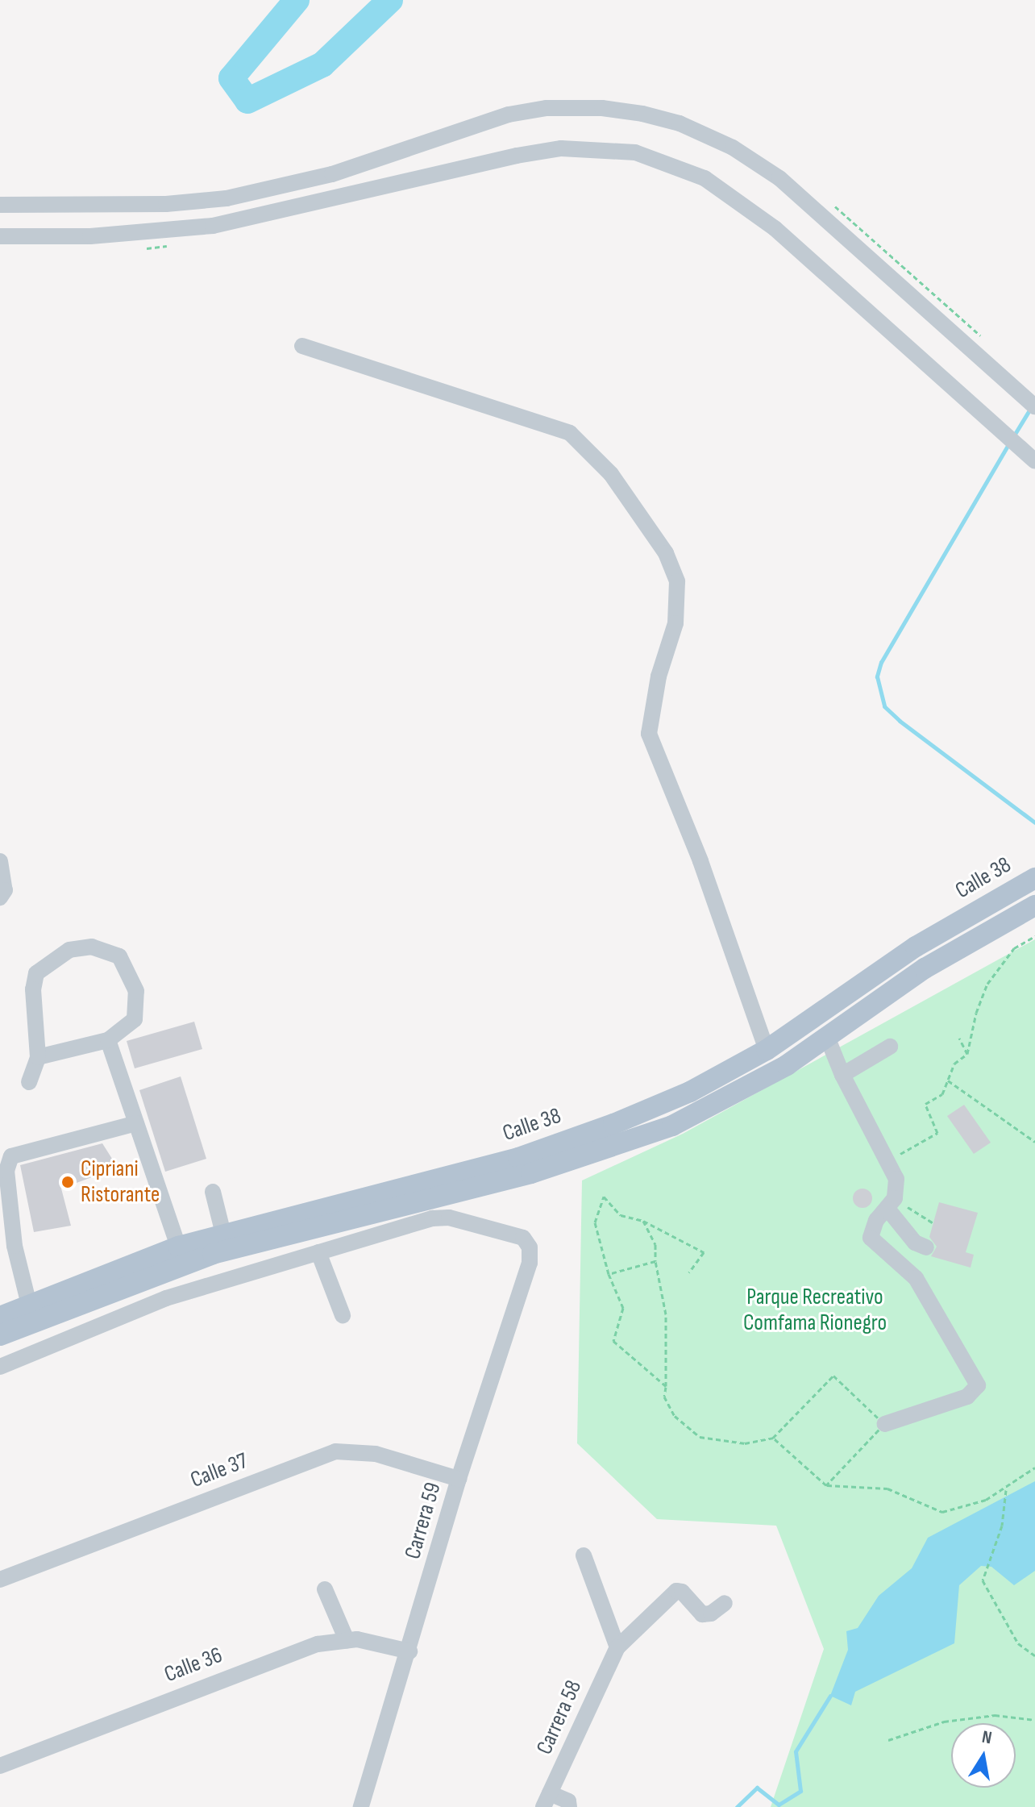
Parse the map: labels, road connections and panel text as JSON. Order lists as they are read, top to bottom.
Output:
{
  "streets": {
    "main road": ["Calle 38"],
    "street": [
      "Calle 37",
      "Carrera 59",
      "Calle 36",
      "Carrera 58"
    ]
  },
  "crossings": [
    ["Calle 37", "Carrera 59"],
    ["Carrera 59", "Calle 36"]
  ],
  "parks": ["Parque Recreativo Comfama Rionegro"],
  "places": ["Cipriani Ristorante"],
  "north": "top"
}
